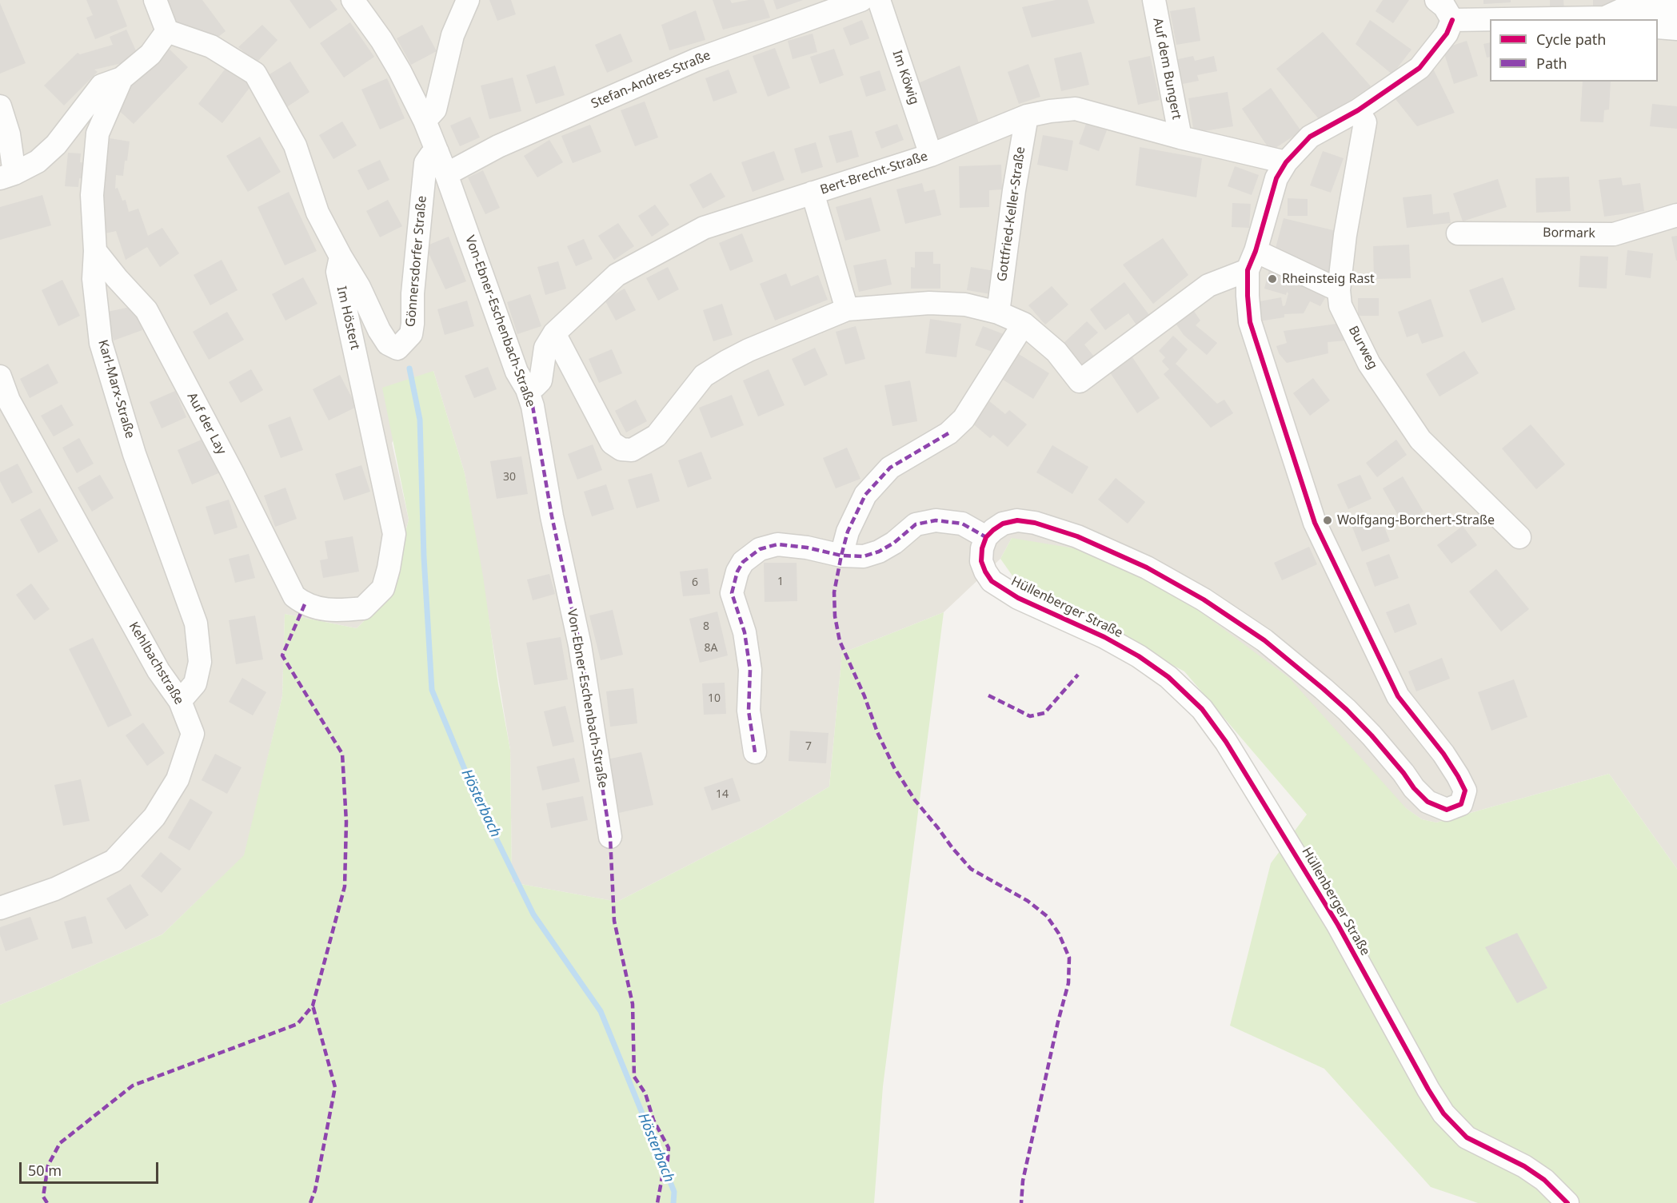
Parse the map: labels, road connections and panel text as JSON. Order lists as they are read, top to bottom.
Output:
{
  "streets": {
    "street": [
      "Auf dem Bungert",
      "Im Köwig",
      "Stefan-Andres-Straße",
      "Bert-Brecht-Straße",
      "Gottfried-Keller-Straße",
      "Bormark",
      "Gönnersdorfer Straße",
      "Im Höstert",
      "Von-Ebner-Eschenbach-Straße",
      "Burweg",
      "Karl-Marx-Straße",
      "Auf der Lay",
      "Hüllenberger Straße",
      "Kehlbachstraße"
    ]
  },
  "crossings": [
    ["Auf dem Bungert", "Bert-Brecht-Straße"],
    ["Im Köwig", "Bert-Brecht-Straße"],
    ["Stefan-Andres-Straße", "Von-Ebner-Eschenbach-Straße"],
    ["Bert-Brecht-Straße", "Gottfried-Keller-Straße"],
    ["Bert-Brecht-Straße", "Von-Ebner-Eschenbach-Straße"],
    ["Gönnersdorfer Straße", "Im Höstert"],
    ["Gönnersdorfer Straße", "Von-Ebner-Eschenbach-Straße"],
    ["Im Höstert", "Auf der Lay"],
    ["Karl-Marx-Straße", "Auf der Lay"],
    ["Karl-Marx-Straße", "Kehlbachstraße"]
  ],
  "water": ["Hösterbach"],
  "places": ["Rheinsteig Rast", "Wolfgang-Borchert-Straße"],
  "house_numbers": [
    "30",
    "1",
    "6",
    "8",
    "8A",
    "10",
    "7",
    "14"
  ],
  "legend": ["Cycle path", "Path"],
  "scale_bar": "50 m"
}
